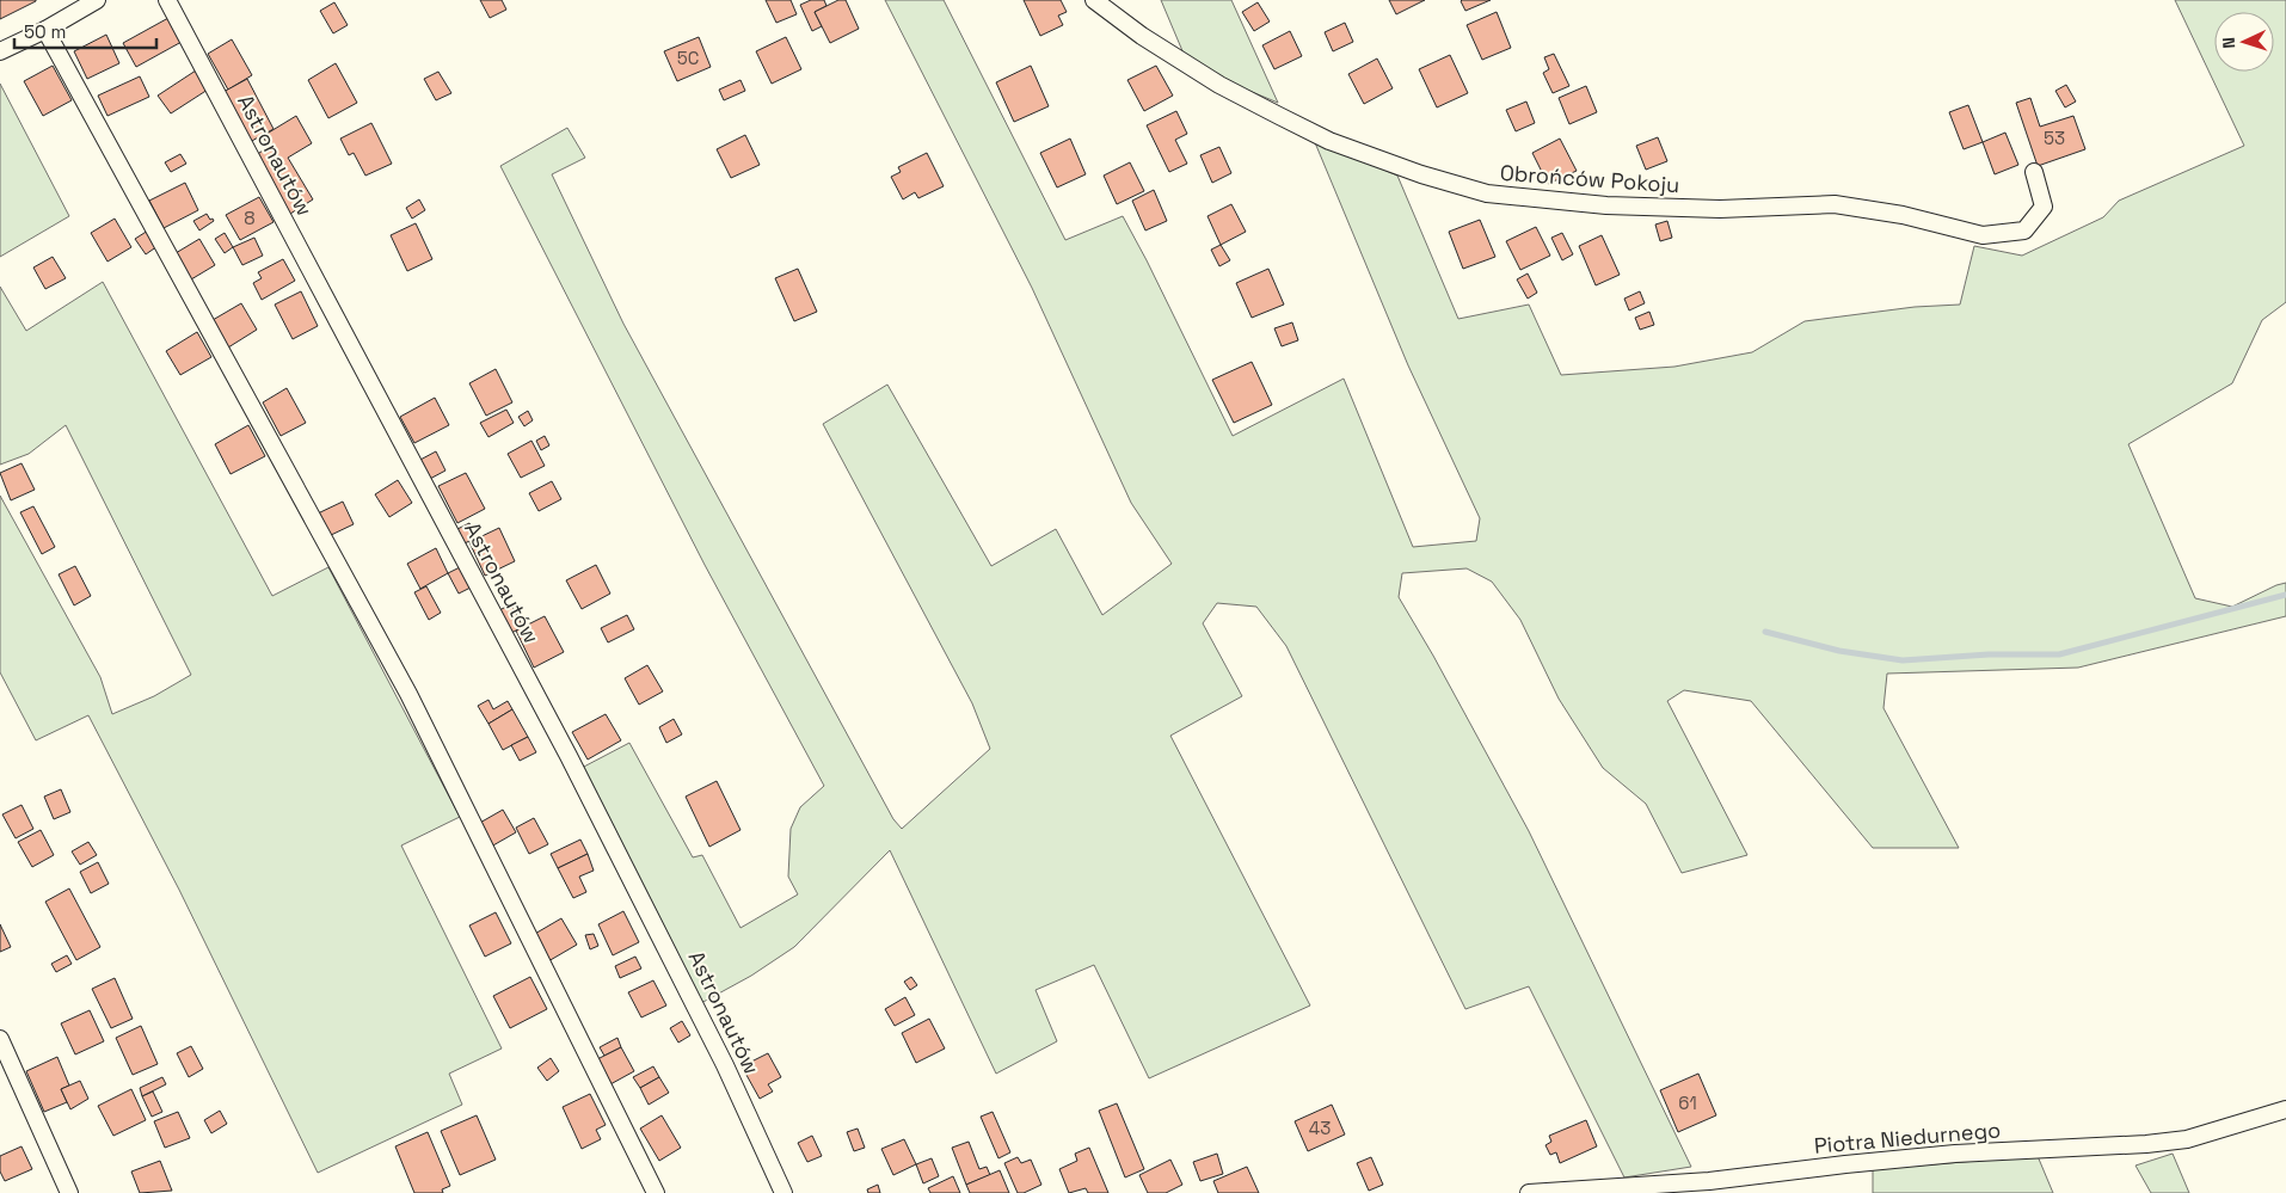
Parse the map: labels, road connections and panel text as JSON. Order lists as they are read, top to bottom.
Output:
{
  "streets": {
    "street": ["Astronautów", "Obrońców Pokoju", "Piotra Niedurnego"]
  },
  "house_numbers": [
    "5C",
    "53",
    "8",
    "61",
    "43"
  ],
  "scale_bar": "50 m",
  "north": "left"
}
